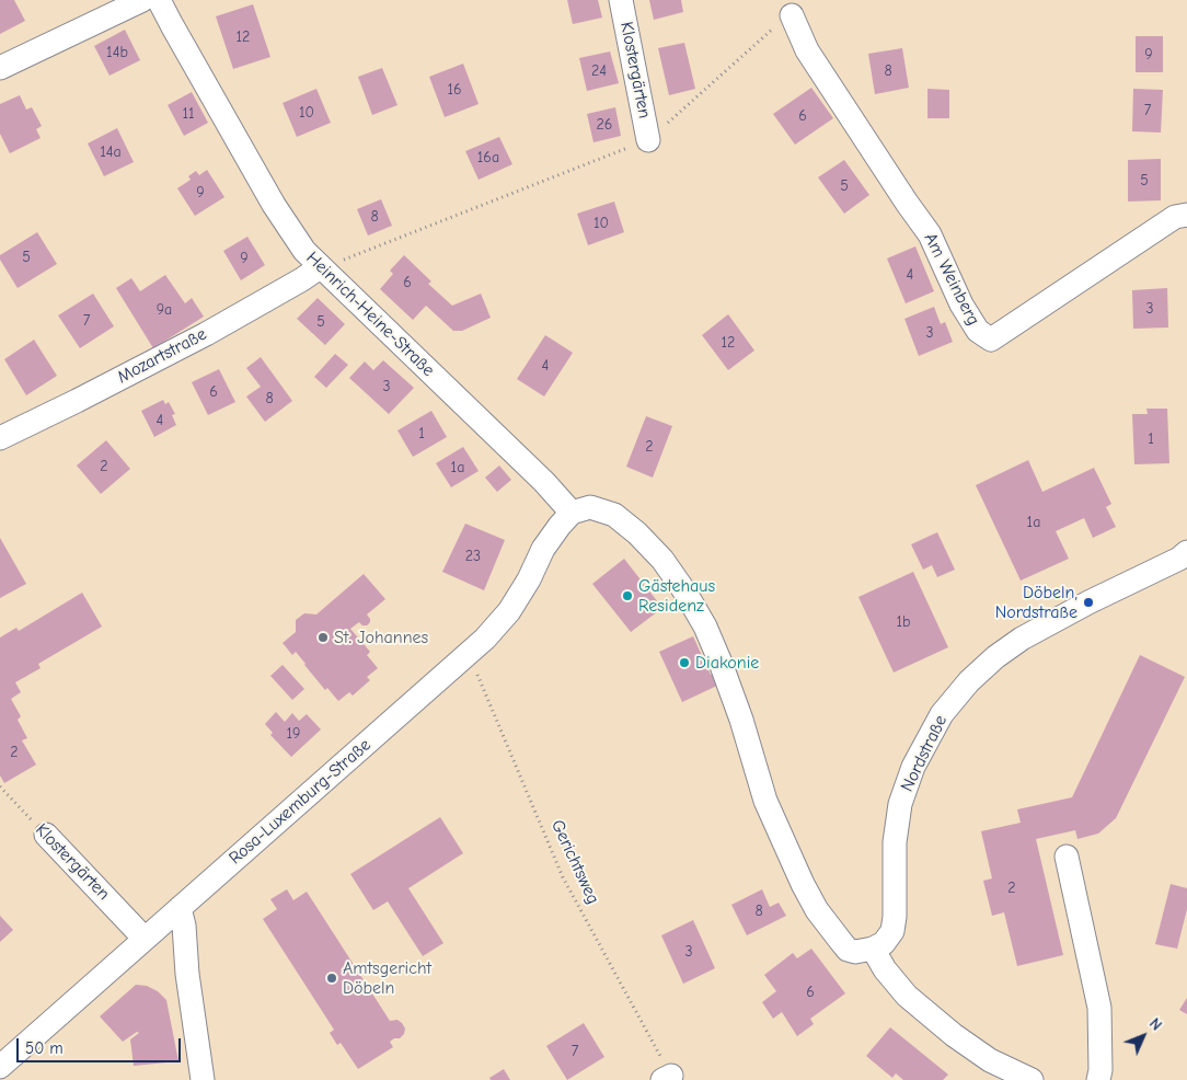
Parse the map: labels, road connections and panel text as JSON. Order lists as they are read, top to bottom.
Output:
{
  "streets": {
    "street": [
      "Klostergärten",
      "Am Weinberg",
      "Heinrich-Heine-Straße",
      "Mozartstraße",
      "Nordstraße",
      "Rosa-Luxemburg-Straße"
    ],
    "path": ["Gerichtsweg"]
  },
  "crossings": [
    ["Klostergärten", "Rosa-Luxemburg-Straße"],
    ["Heinrich-Heine-Straße", "Mozartstraße"],
    ["Heinrich-Heine-Straße", "Rosa-Luxemburg-Straße"],
    ["Rosa-Luxemburg-Straße", "Gerichtsweg"]
  ],
  "places": [
    "Gästehaus Residenz",
    "Döbeln, Nordstraße",
    "St. Johannes",
    "Diakonie",
    "Amtsgericht Döbeln"
  ],
  "house_numbers": [
    "12",
    "14b",
    "9",
    "24",
    "8",
    "16",
    "7",
    "10",
    "11",
    "6",
    "26",
    "14a",
    "16a",
    "5",
    "5",
    "9",
    "8",
    "10",
    "5",
    "9",
    "4",
    "6",
    "3",
    "9a",
    "7",
    "5",
    "3",
    "12",
    "4",
    "3",
    "6",
    "8",
    "4",
    "1",
    "1",
    "2",
    "2",
    "1a",
    "1a",
    "23",
    "1b",
    "19",
    "2",
    "2",
    "8",
    "3",
    "6",
    "7"
  ],
  "scale_bar": "50 m",
  "north": "top right"
}
